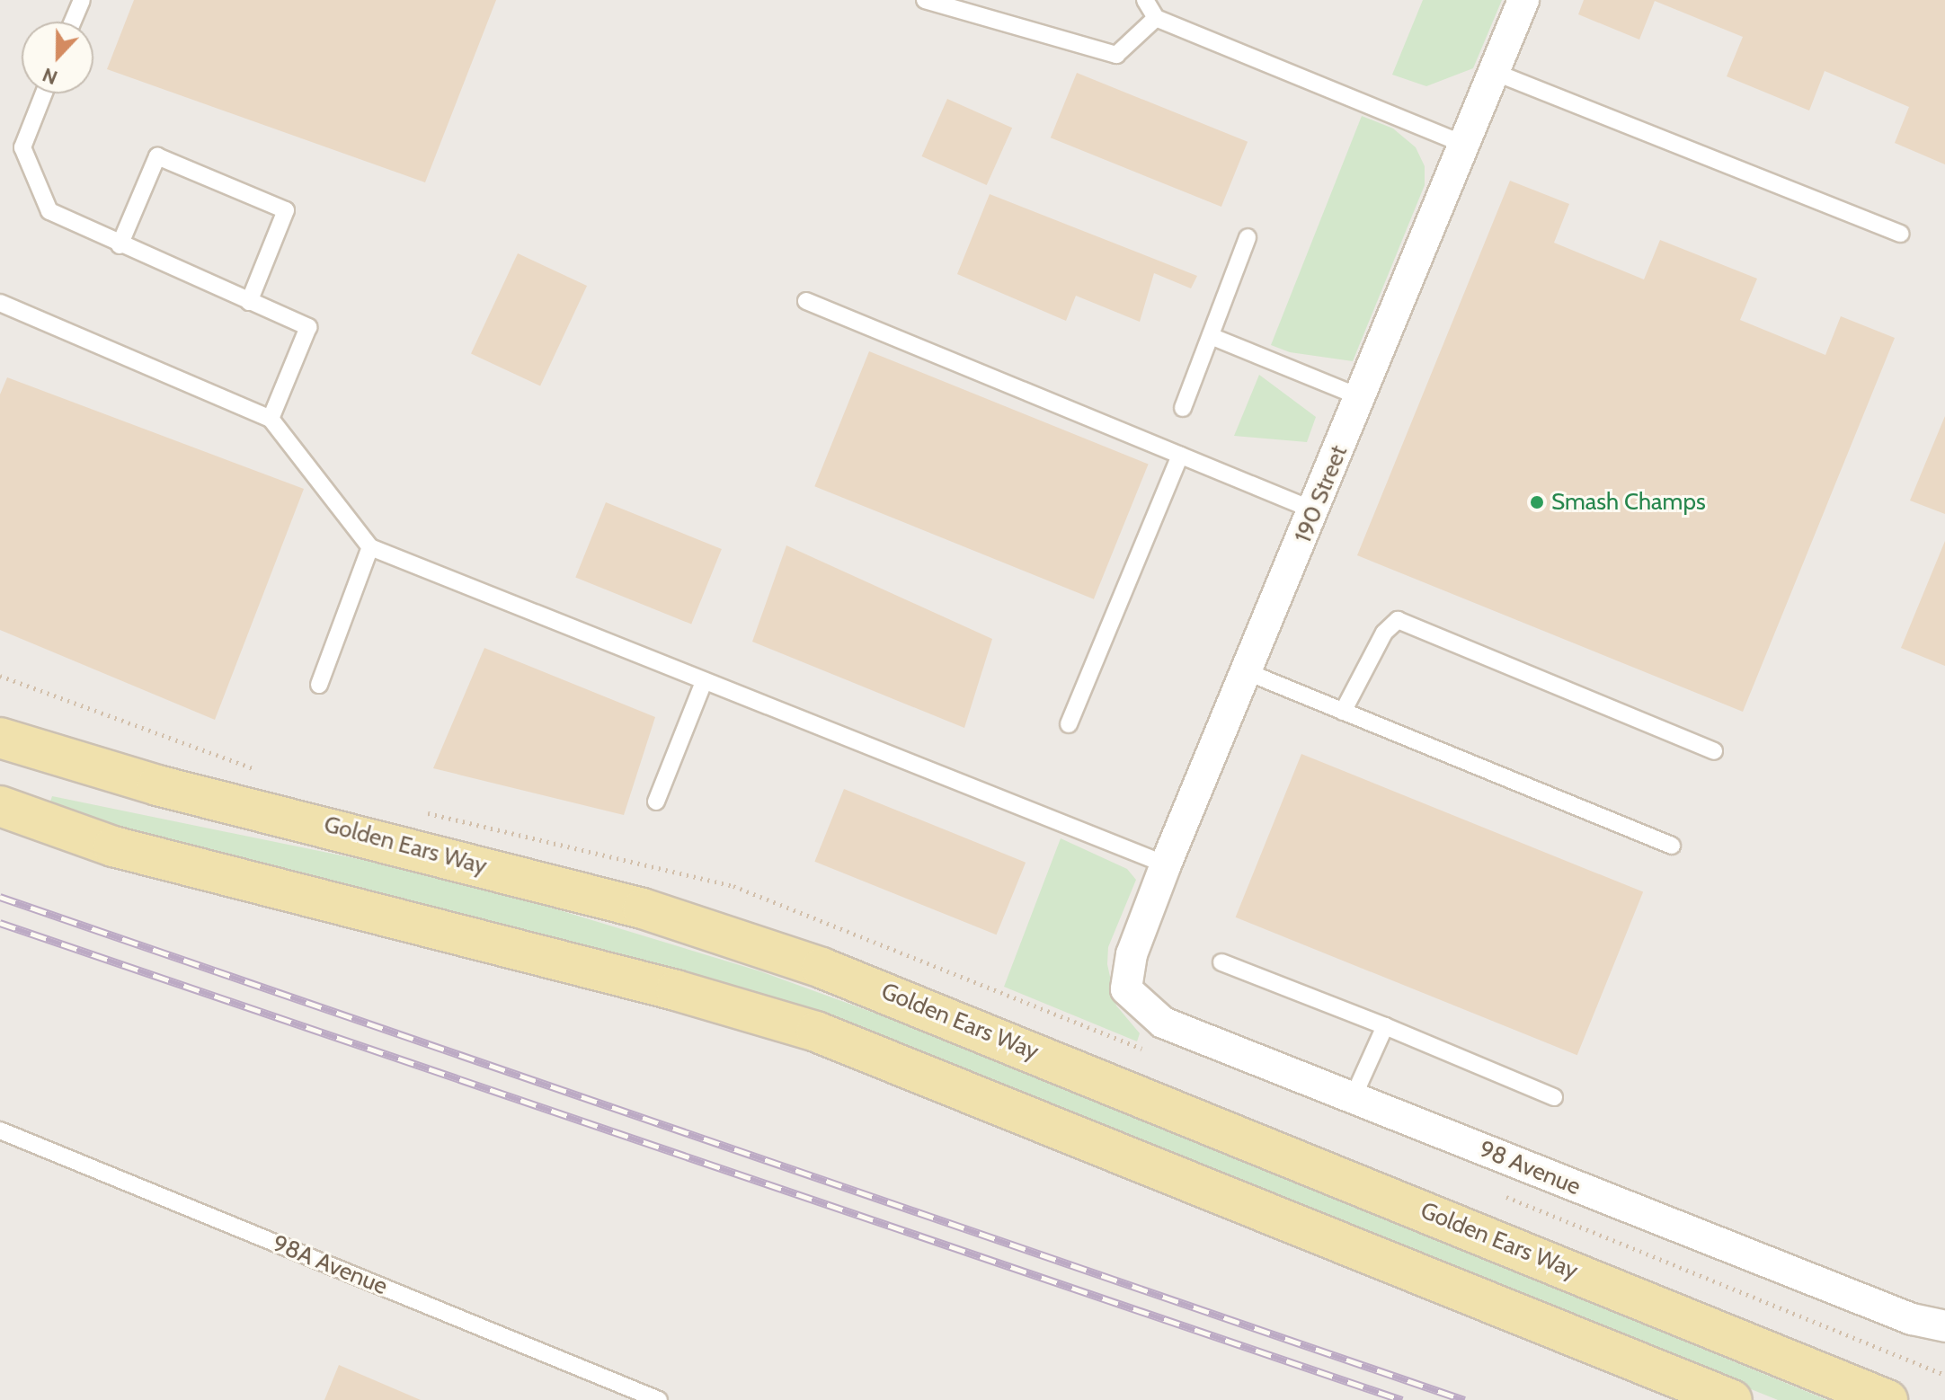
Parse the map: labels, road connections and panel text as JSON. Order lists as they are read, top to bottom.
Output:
{
  "streets": {
    "main road": ["Golden Ears Way"],
    "street": ["190 Street", "98 Avenue"],
    "lane": ["98A Avenue"]
  },
  "crossings": [
    ["190 Street", "98 Avenue"]
  ],
  "places": ["Smash Champs"],
  "north": "bottom"
}
